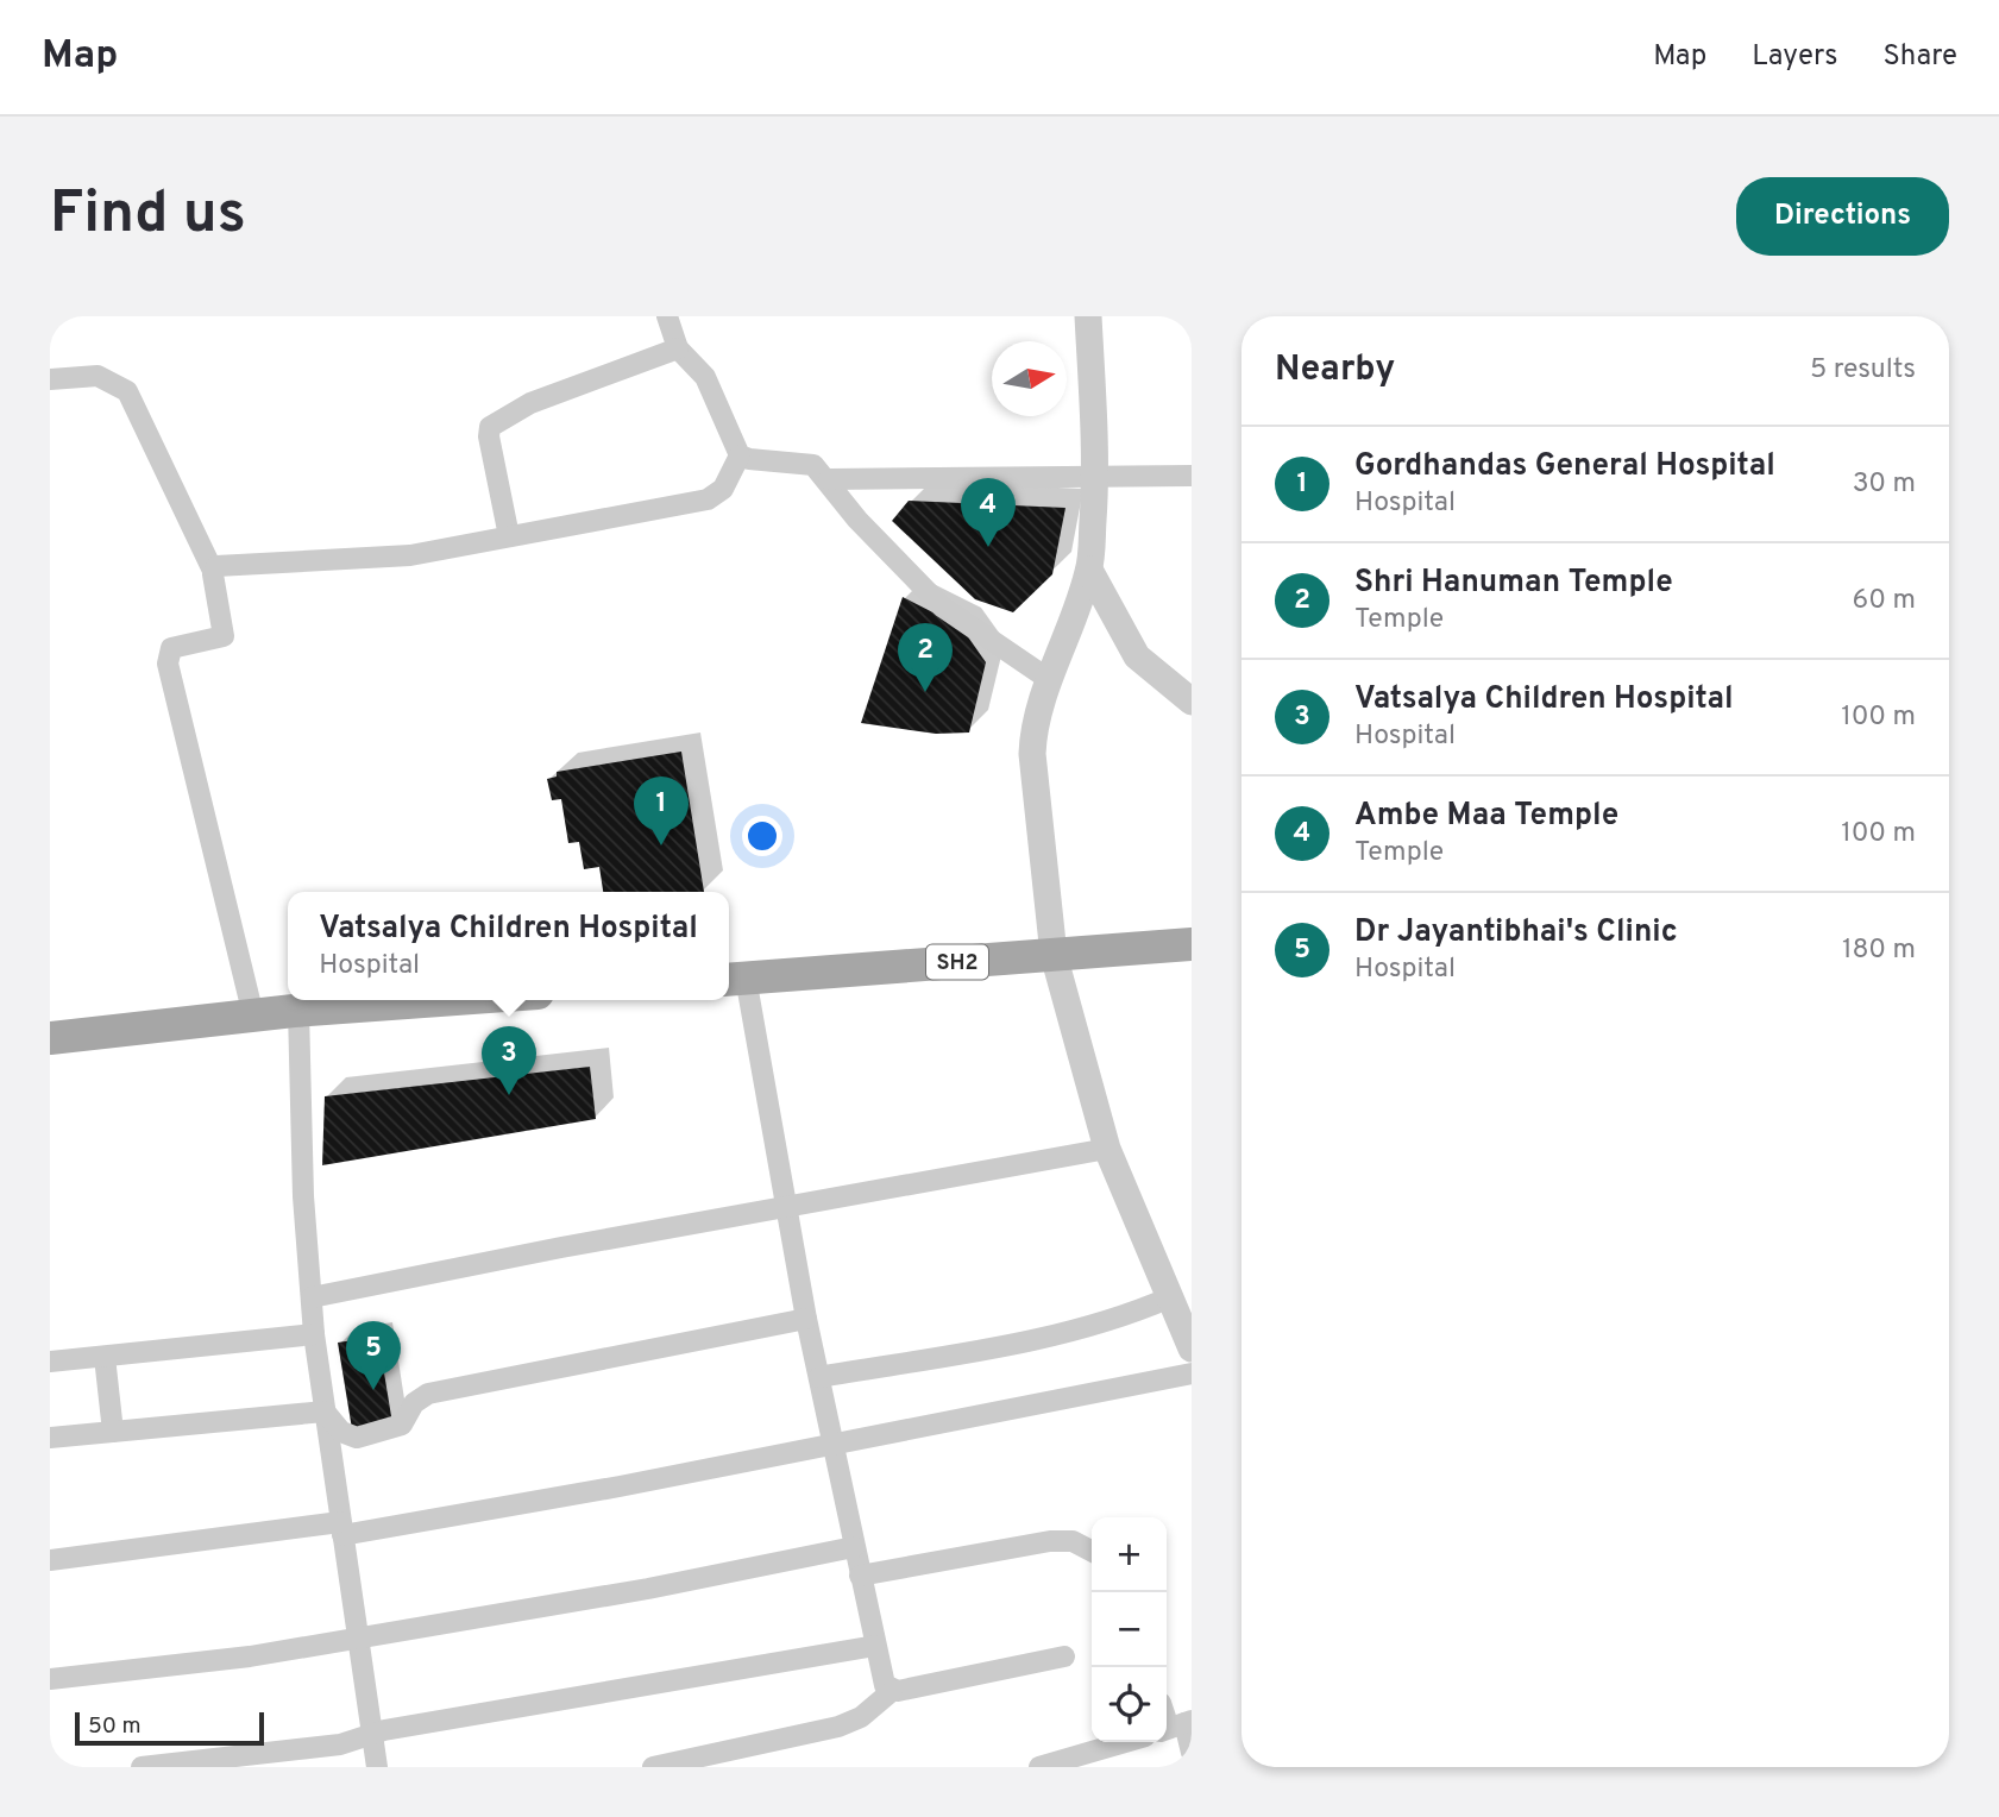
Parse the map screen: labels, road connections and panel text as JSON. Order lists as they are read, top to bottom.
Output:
{
  "streets": {
    "main road": ["SH2"]
  },
  "scale_bar": "50 m",
  "north": "right",
  "page": {
    "header": "Map",
    "nav": ["Map", "Layers", "Share"],
    "buttons": "Directions",
    "title": "Find us",
    "heading": ["Nearby", "5 results"],
    "list": [
      {
        "mark": "1",
        "name": "Gordhandas General Hospital",
        "note": "Hospital",
        "value": "30 m"
      },
      {
        "mark": "2",
        "name": "Shri Hanuman Temple",
        "note": "Temple",
        "value": "60 m"
      },
      {
        "mark": "3",
        "name": "Vatsalya Children Hospital",
        "note": "Hospital",
        "value": "100 m"
      },
      {
        "mark": "4",
        "name": "Ambe Maa Temple",
        "note": "Temple",
        "value": "100 m"
      },
      {
        "mark": "5",
        "name": "Dr Jayantibhai's Clinic",
        "note": "Hospital",
        "value": "180 m"
      }
    ],
    "pins": [
      "4",
      "2",
      "1",
      "3",
      "5"
    ],
    "popup": ["Vatsalya Children Hospital", "Hospital"],
    "map_buttons": ["+", "−"],
    "scale": "50 m"
  }
}
